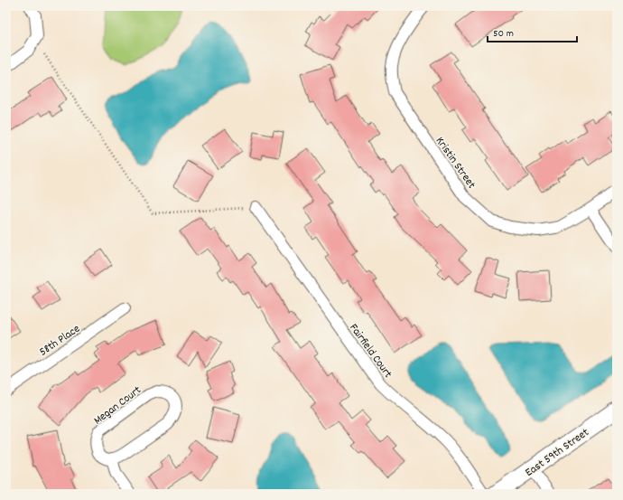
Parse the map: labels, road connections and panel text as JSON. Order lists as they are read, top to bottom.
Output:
{
  "streets": {
    "street": [
      "Kristin Street",
      "58th Place",
      "Fairfield Court",
      "Megan Court",
      "East 59th Street"
    ]
  },
  "scale_bar": "50 m"
}
